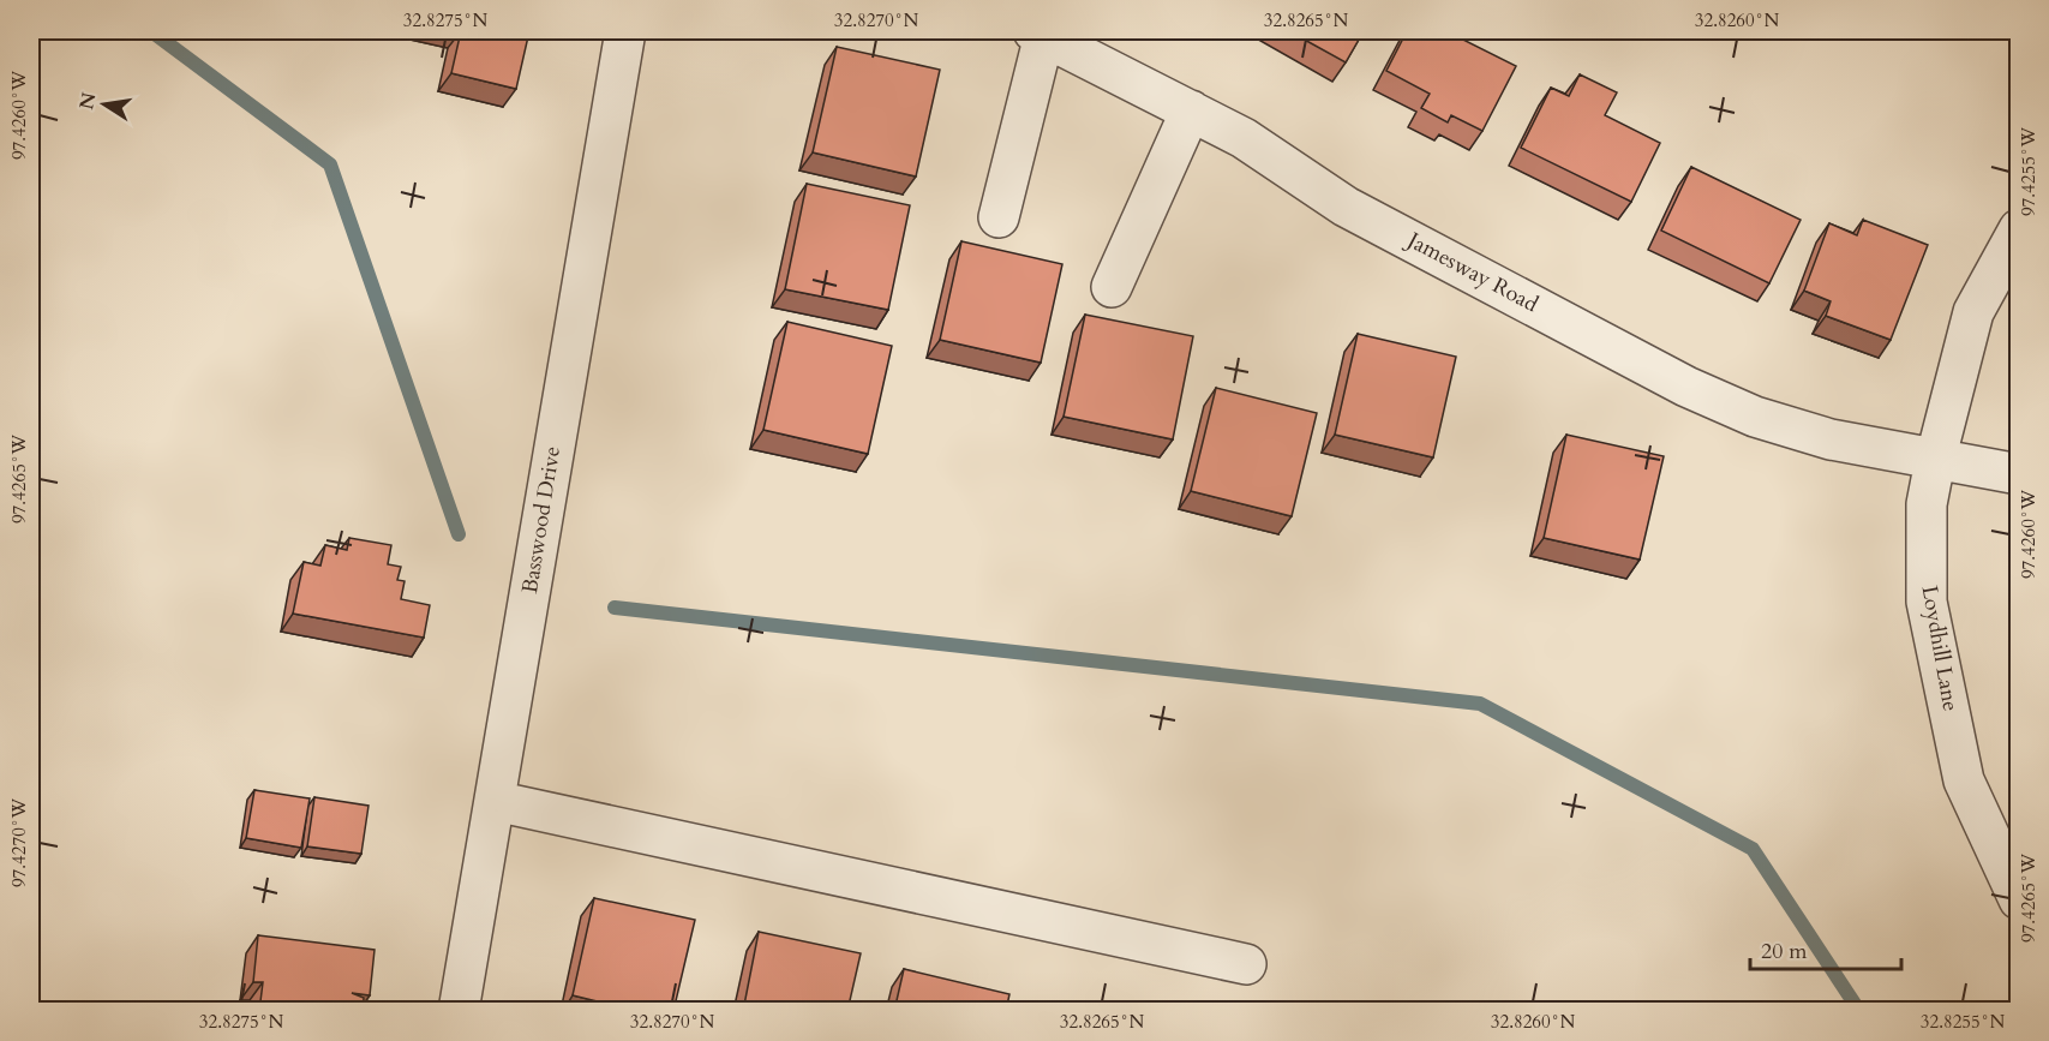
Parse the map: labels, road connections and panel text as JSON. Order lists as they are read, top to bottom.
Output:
{
  "streets": {
    "street": ["Jamesway Road", "Basswood Drive", "Loydhill Lane"]
  },
  "crossings": [
    ["Jamesway Road", "Loydhill Lane"]
  ],
  "scale_bar": "20 m",
  "north": "left",
  "coordinates": [
    "32.8275°N",
    "32.8270°N",
    "32.8265°N",
    "32.8260°N",
    "97.4260°W",
    "97.4255°W",
    "97.4265°W",
    "97.4270°W",
    "32.8255°N"
  ]
}
